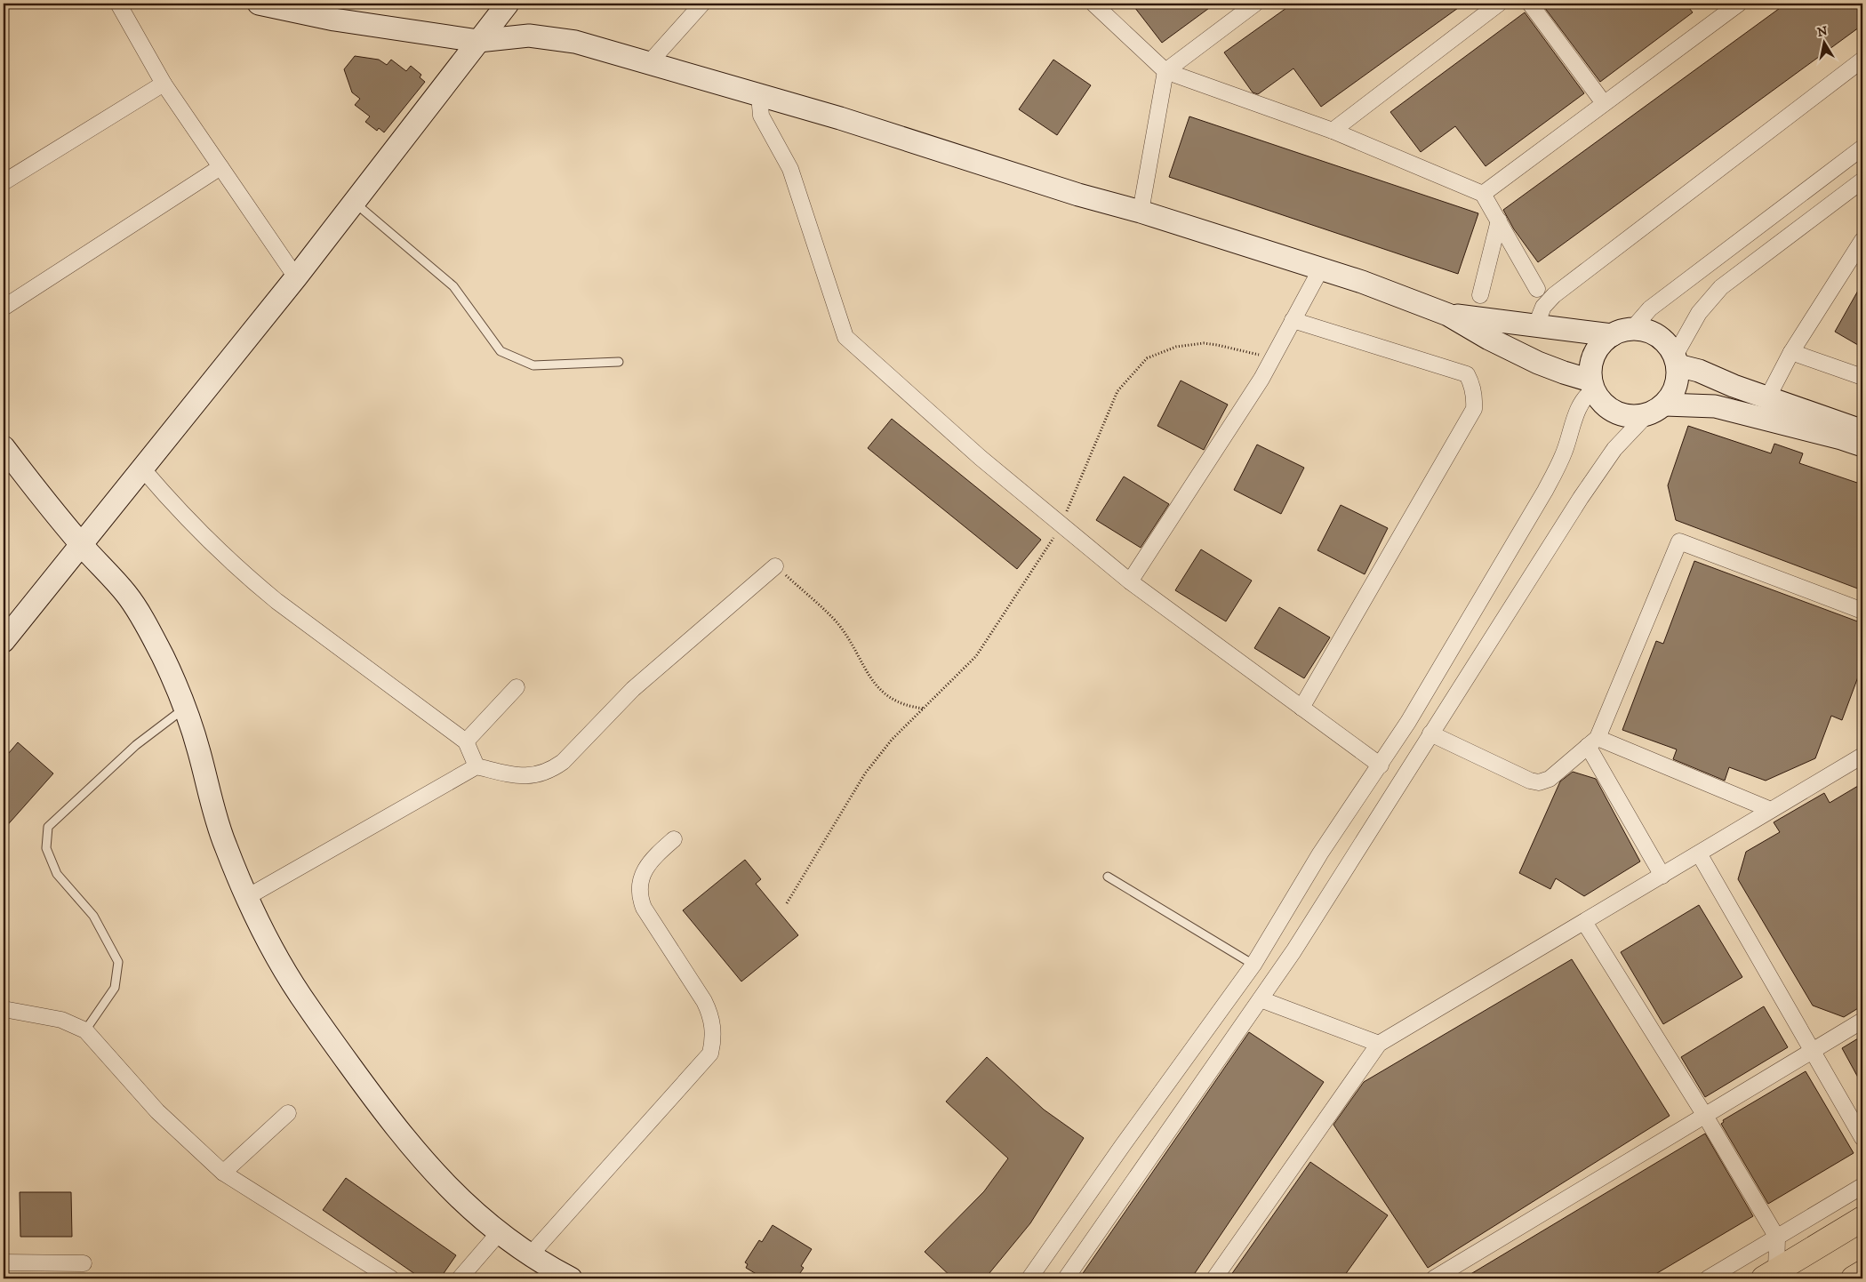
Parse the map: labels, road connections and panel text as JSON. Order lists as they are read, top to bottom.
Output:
{
  "north": "top"
}
